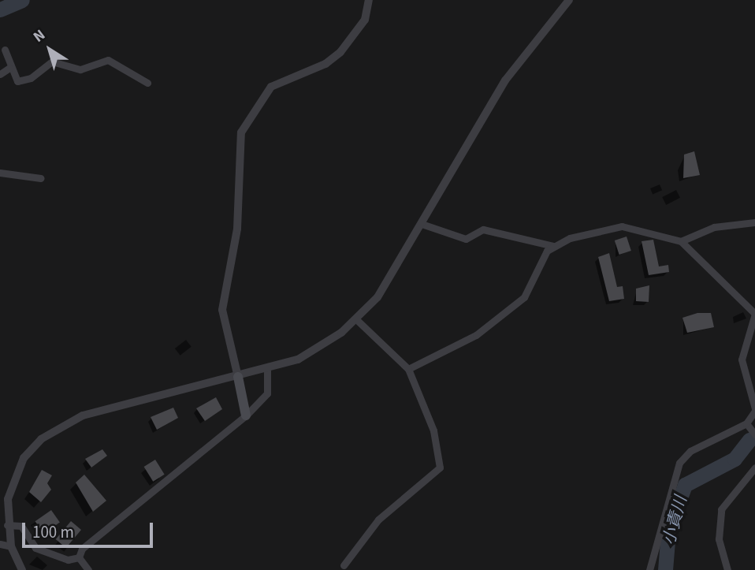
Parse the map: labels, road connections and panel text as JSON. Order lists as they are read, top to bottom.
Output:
{
  "water": ["小責川"],
  "scale_bar": "100 m",
  "north": "top left"
}
